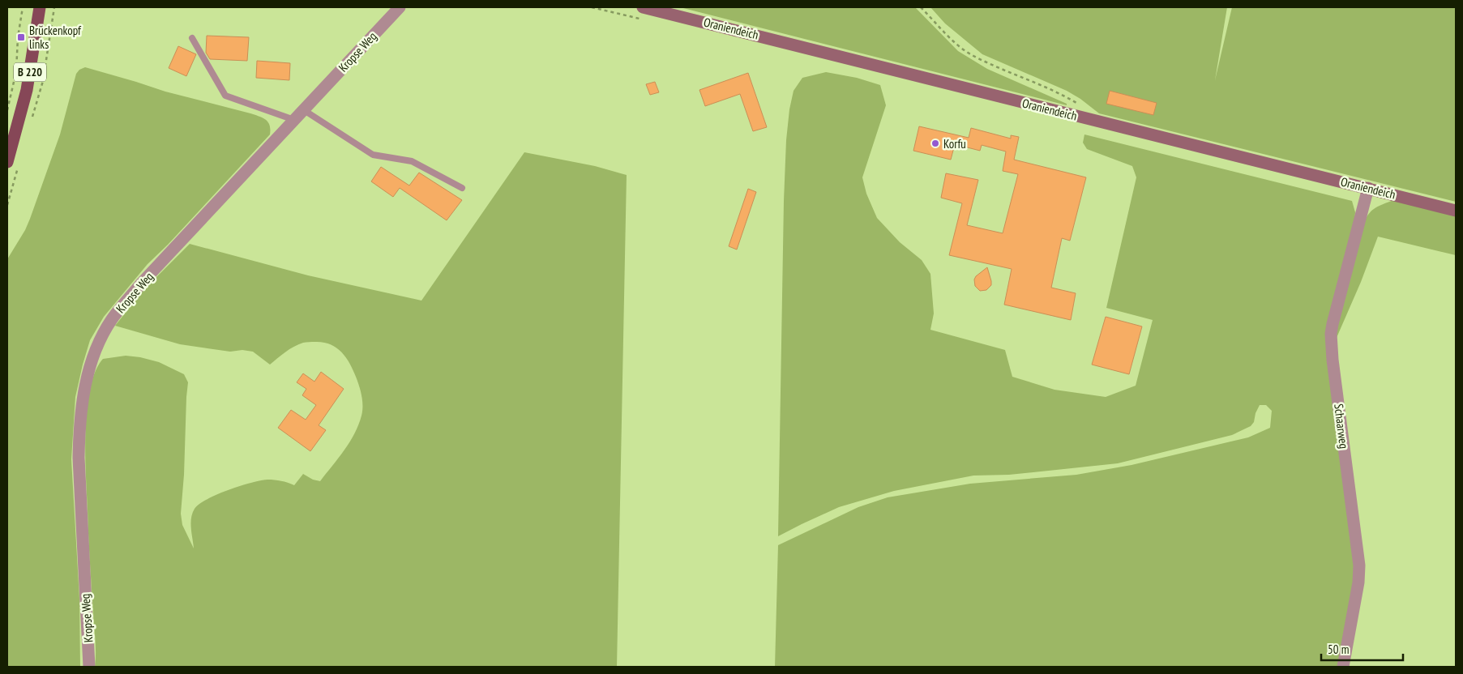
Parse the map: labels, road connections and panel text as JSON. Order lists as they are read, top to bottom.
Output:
{
  "streets": {
    "main road": ["Oraniendeich", "B 220"],
    "street": ["Kropse Weg", "Schaarweg"]
  },
  "crossings": [
    ["Oraniendeich", "Schaarweg"]
  ],
  "places": {
    "transit": ["Brückenkopf links"],
    "other": ["Korfu"]
  },
  "scale_bar": "50 m"
}
